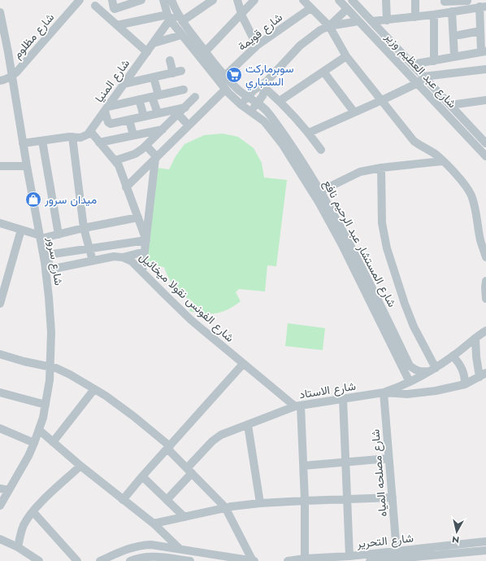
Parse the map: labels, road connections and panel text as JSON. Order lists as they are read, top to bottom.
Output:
{
  "streets": {
    "street": [
      "شارع قويمة",
      "شارع مظلوم",
      "شارع عبد العظيم وزير",
      "شارع المنيا",
      "شارع المستشار عبد الرحيم نافع",
      "شارع سرور",
      "شارع الفونس نقولا ميخائيل",
      "شارع الاستاد",
      "شارع مصلحه المياه",
      "شارع التحرير"
    ]
  },
  "crossings": [
    ["شارع قويمة", "شارع المستشار عبد الرحيم نافع"],
    ["شارع مظلوم", "شارع سرور"],
    ["شارع المنيا", "شارع المستشار عبد الرحيم نافع"],
    ["شارع سرور", "شارع الفونس نقولا ميخائيل"],
    ["شارع الفونس نقولا ميخائيل", "شارع الاستاد"],
    ["شارع الاستاد", "شارع مصلحه المياه"],
    ["شارع مصلحه المياه", "شارع التحرير"]
  ],
  "places": {
    "supermarket": ["سوبرماركت السنباري"],
    "shop": ["ميدان سرور"]
  },
  "north": "bottom"
}
